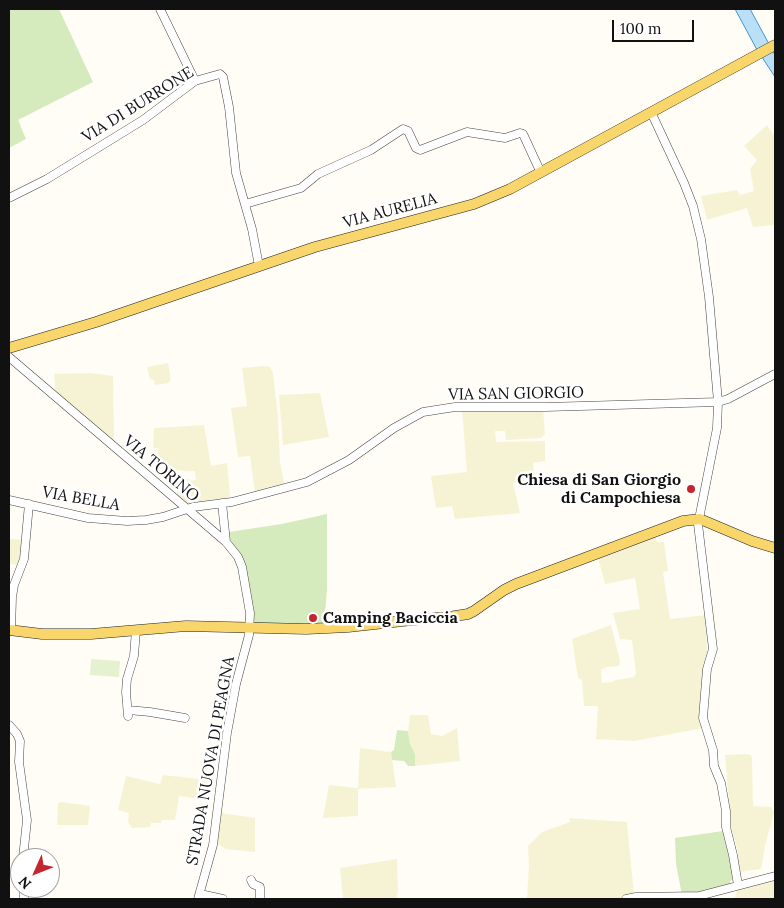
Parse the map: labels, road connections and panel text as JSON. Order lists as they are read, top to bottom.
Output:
{
  "streets": {
    "main road": ["VIA AURELIA"],
    "street": [
      "VIA DI BURRONE",
      "VIA SAN GIORGIO",
      "VIA TORINO",
      "VIA BELLA",
      "STRADA NUOVA DI PEAGNA"
    ]
  },
  "crossings": [
    ["VIA DI BURRONE", "VIA AURELIA"],
    ["VIA SAN GIORGIO", "VIA TORINO"],
    ["VIA SAN GIORGIO", "VIA BELLA"],
    ["VIA TORINO", "VIA BELLA"],
    ["VIA TORINO", "STRADA NUOVA DI PEAGNA"]
  ],
  "places": ["Chiesa di San Giorgio di Campochiesa", "Camping Baciccia"],
  "scale_bar": "100 m",
  "north": "bottom left"
}
